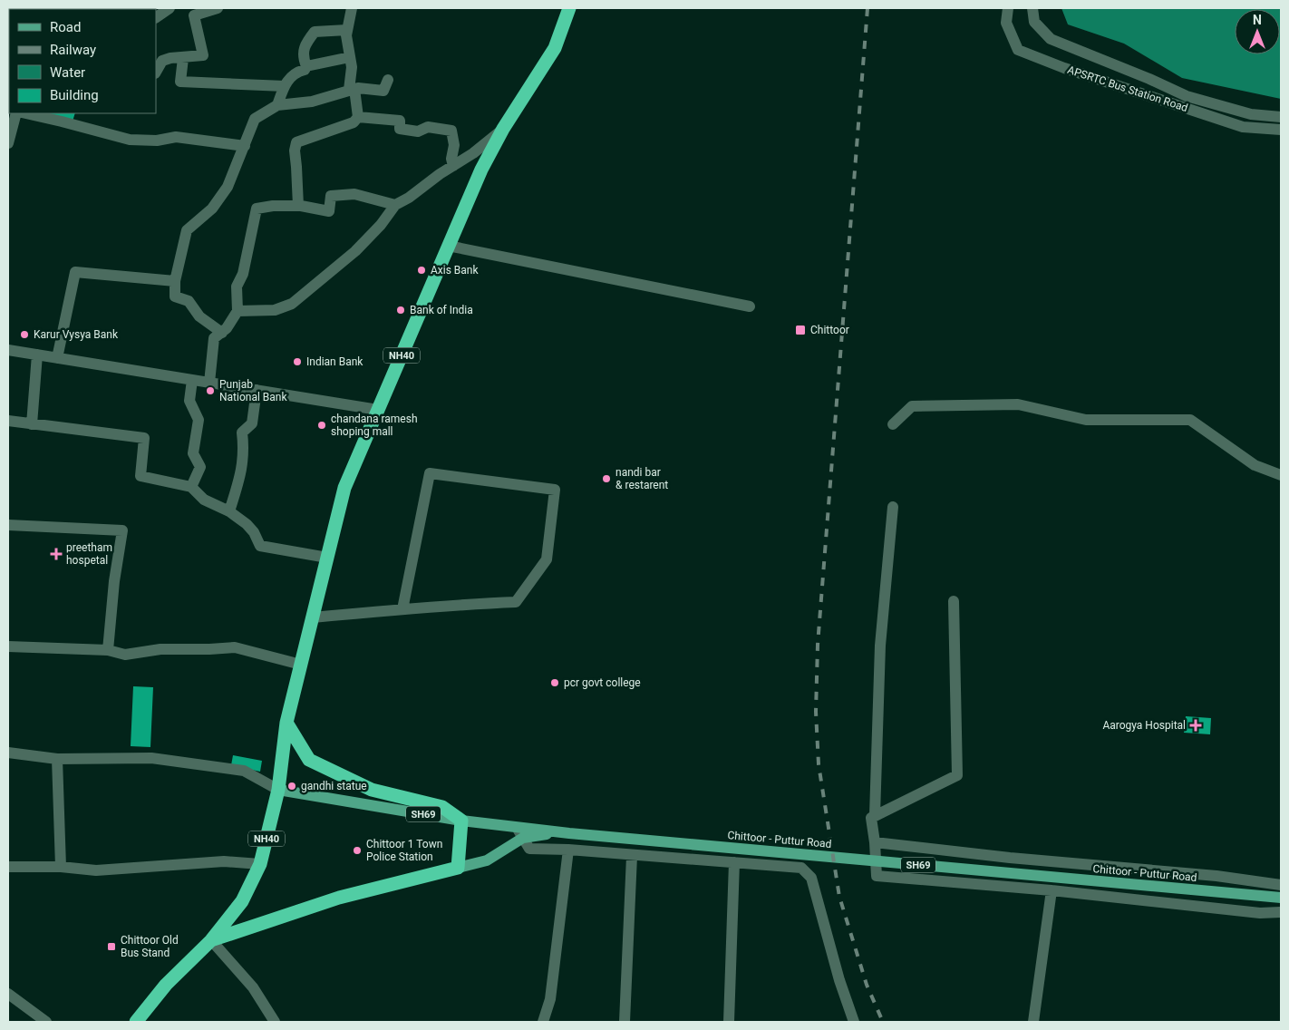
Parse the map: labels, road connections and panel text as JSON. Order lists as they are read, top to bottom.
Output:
{
  "streets": {
    "highway": ["NH40"],
    "main road": ["SH69", "Chittoor - Puttur Road"],
    "street": ["APSRTC Bus Station Road"]
  },
  "crossings": [
    ["NH40", "Chittoor - Puttur Road"]
  ],
  "places": {
    "other": [
      "Axis Bank",
      "Bank of India",
      "Karur Vysya Bank",
      "Indian Bank",
      "Punjab National Bank",
      "chandana ramesh shoping mall",
      "nandi bar & restarent",
      "pcr govt college",
      "gandhi statue",
      "Chittoor 1 Town Police Station"
    ],
    "transit": ["Chittoor", "Chittoor Old Bus Stand"],
    "health": ["preetham hospetal", "Aarogya Hospital"]
  },
  "legend": [
    "Road",
    "Railway",
    "Water",
    "Building"
  ],
  "north": "top"
}
